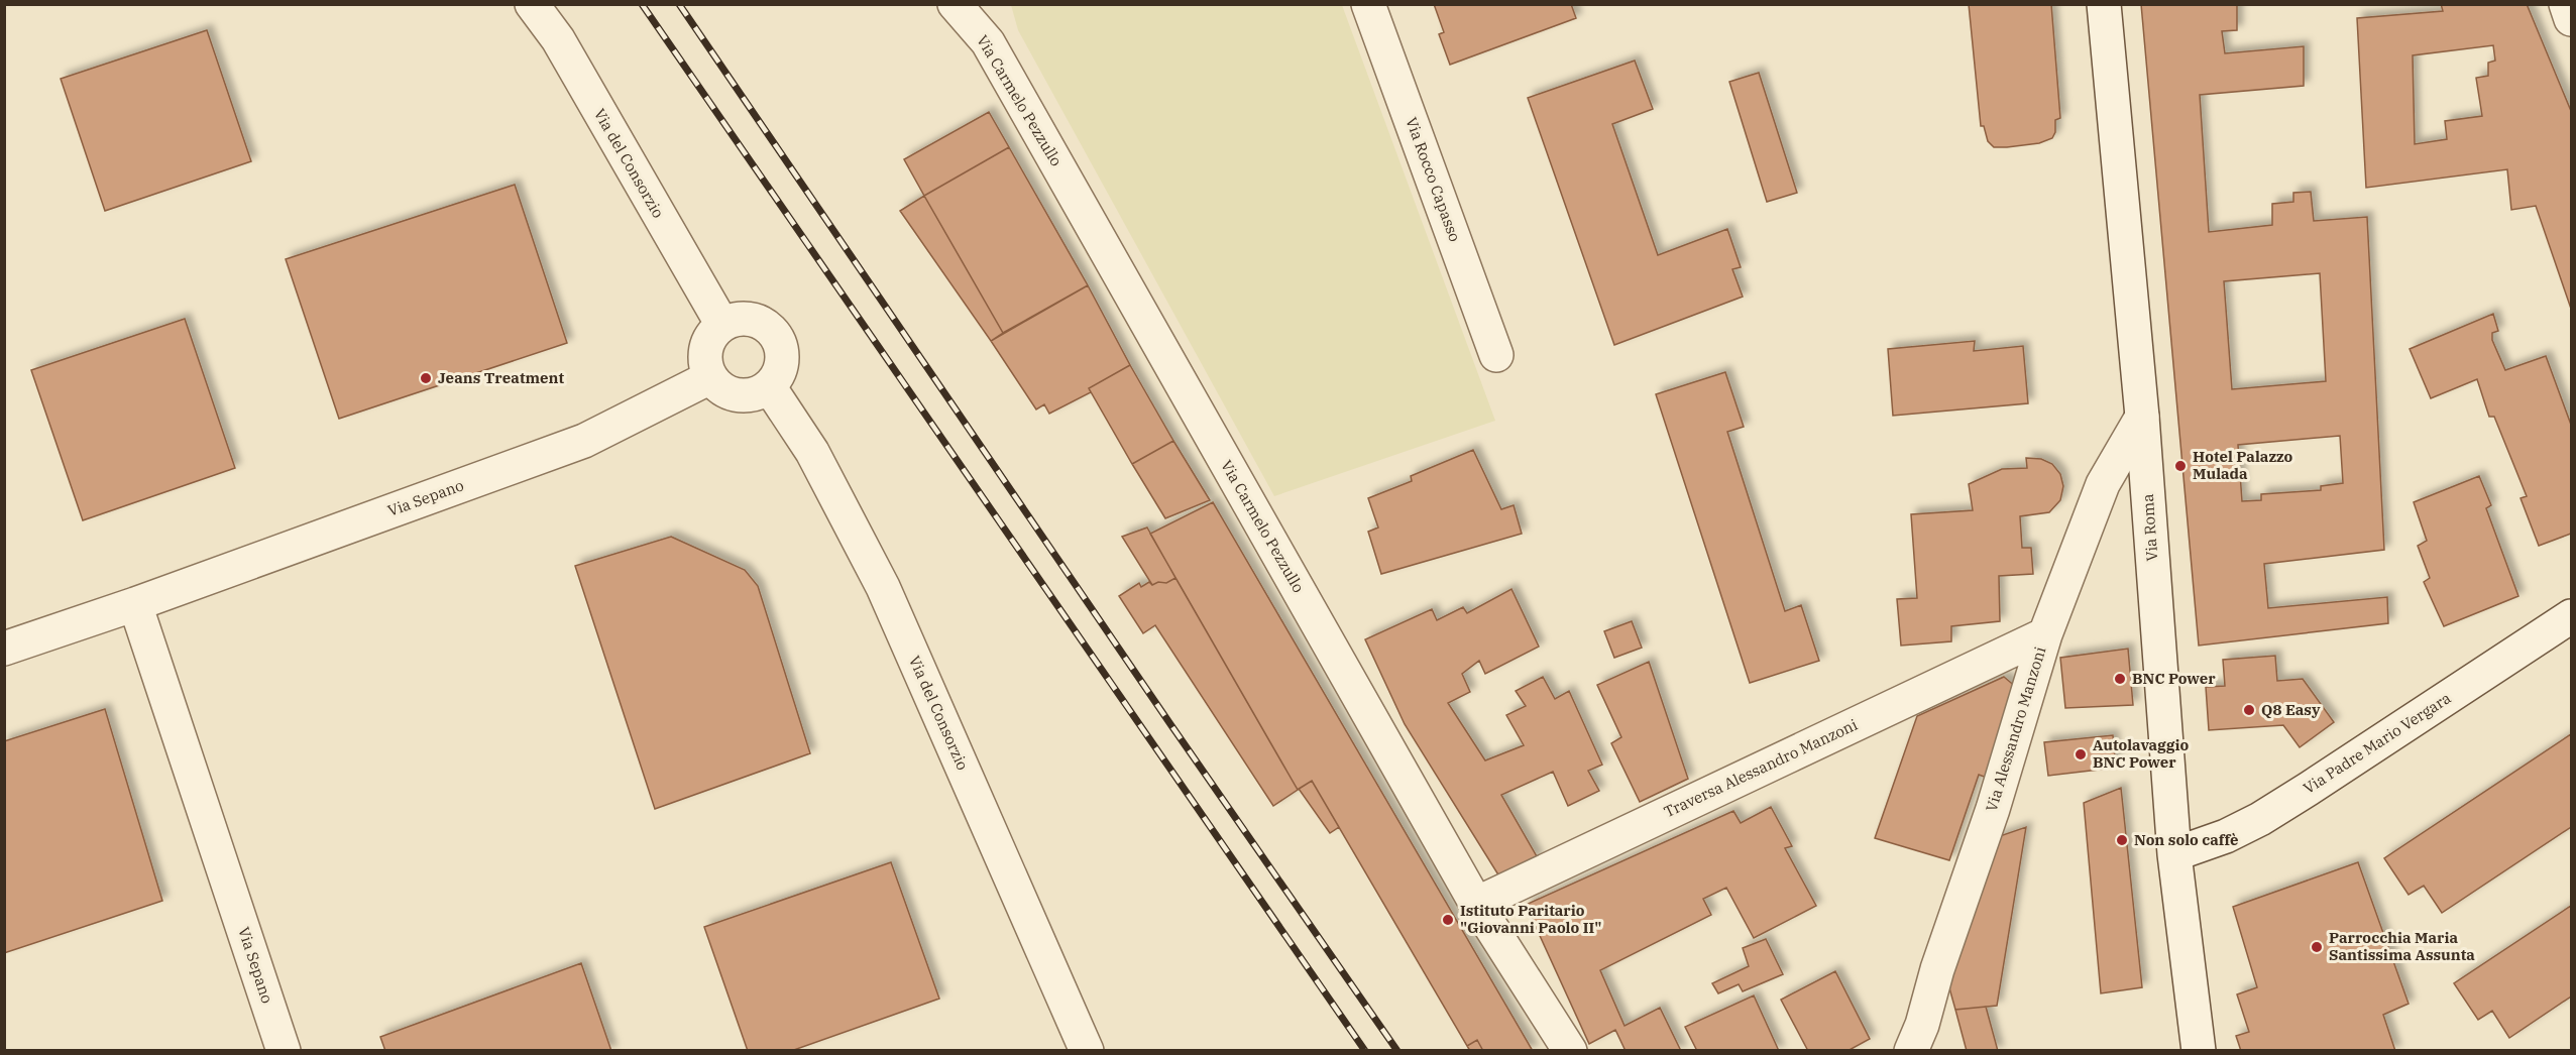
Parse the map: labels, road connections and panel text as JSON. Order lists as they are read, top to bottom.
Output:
{
  "streets": {
    "street": [
      "Via Carmelo Pezzullo",
      "Via del Consorzio",
      "Via Rocco Capasso",
      "Via Sepano",
      "Via Roma",
      "Via Alessandro Manzoni",
      "Via Padre Mario Vergara",
      "Traversa Alessandro Manzoni"
    ]
  },
  "crossings": [
    ["Via Carmelo Pezzullo", "Traversa Alessandro Manzoni"],
    ["Via del Consorzio", "Via Sepano"],
    ["Via Roma", "Via Alessandro Manzoni"],
    ["Via Roma", "Via Padre Mario Vergara"],
    ["Via Alessandro Manzoni", "Traversa Alessandro Manzoni"]
  ],
  "places": [
    "Jeans Treatment",
    "Hotel Palazzo Mulada",
    "BNC Power",
    "Q8 Easy",
    "Autolavaggio BNC Power",
    "Non solo caffè",
    "Istituto Paritario \"Giovanni Paolo II\"",
    "Parrocchia Maria Santissima Assunta"
  ]
}
